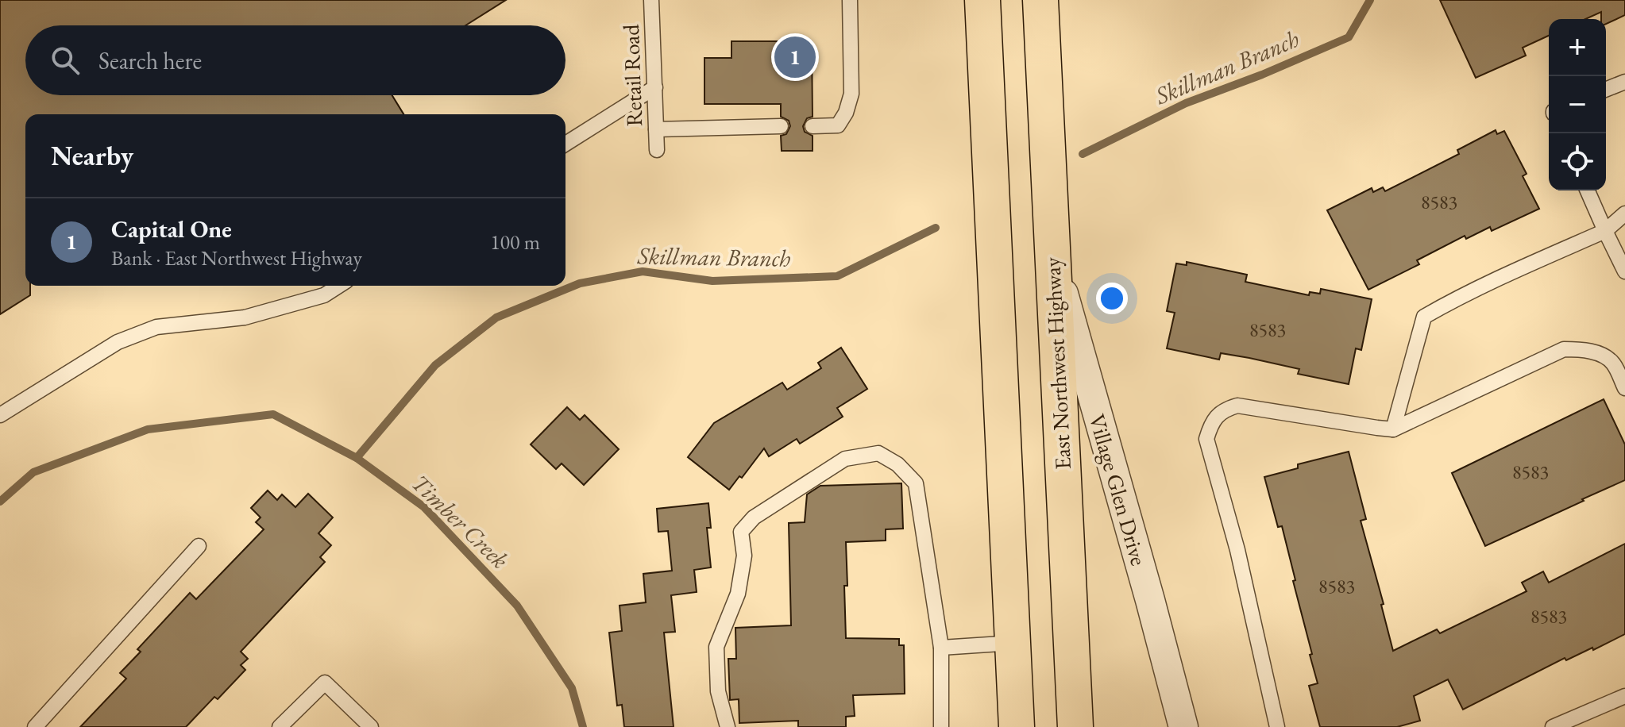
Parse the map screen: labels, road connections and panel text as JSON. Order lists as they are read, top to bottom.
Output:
{
  "streets": {
    "main road": ["East Northwest Highway"],
    "street": ["Village Glen Drive"],
    "lane": ["Retail Road"]
  },
  "crossings": [
    ["East Northwest Highway", "Village Glen Drive"]
  ],
  "water": ["Skillman Branch", "Timber Creek"],
  "house_numbers": [
    "8583",
    "8583",
    "8583",
    "8583",
    "8583"
  ],
  "page": {
    "map_buttons": ["+", "−"],
    "search": "Search here",
    "pins": "1",
    "heading": "Nearby",
    "list": [
      {
        "mark": "1",
        "name": "Capital One",
        "note": "Bank · East Northwest Highway",
        "value": "100 m"
      }
    ]
  }
}
